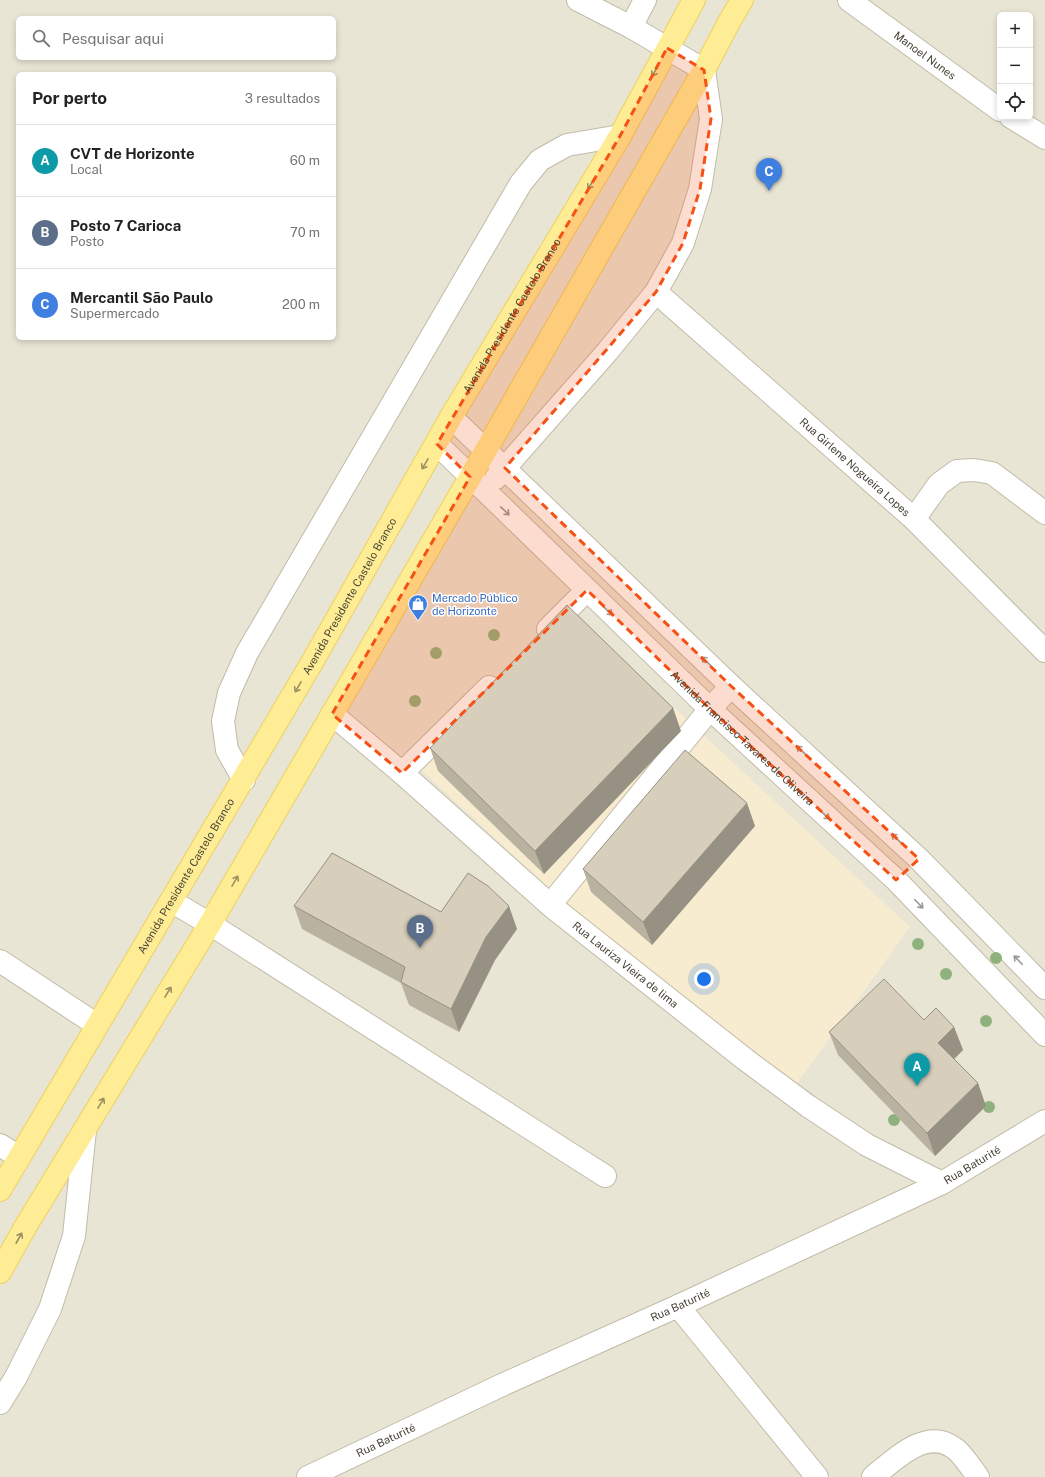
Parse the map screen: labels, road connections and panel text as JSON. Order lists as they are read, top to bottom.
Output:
{
  "streets": {
    "main road": ["Avenida Presidente Castelo Branco"],
    "street": [
      "Manoel Nunes",
      "Rua Girlene Nogueira Lopes",
      "Avenida Francisco Tavares de Oliveira",
      "Rua Lauriza Vieira de lima",
      "Rua Baturité"
    ]
  },
  "crossings": [
    ["Avenida Presidente Castelo Branco", "Avenida Francisco Tavares de Oliveira"],
    ["Rua Lauriza Vieira de lima", "Rua Baturité"]
  ],
  "places": {
    "shop": ["Mercado Público de Horizonte"]
  },
  "page": {
    "map_buttons": ["+", "−"],
    "search": "Pesquisar aqui",
    "heading": ["Por perto", "3 resultados"],
    "list": [
      {
        "mark": "A",
        "name": "CVT de Horizonte",
        "note": "Local",
        "value": "60 m"
      },
      {
        "mark": "B",
        "name": "Posto 7 Carioca",
        "note": "Posto",
        "value": "70 m"
      },
      {
        "mark": "C",
        "name": "Mercantil São Paulo",
        "note": "Supermercado",
        "value": "200 m"
      }
    ],
    "pins": ["C", "B", "A"]
  }
}
